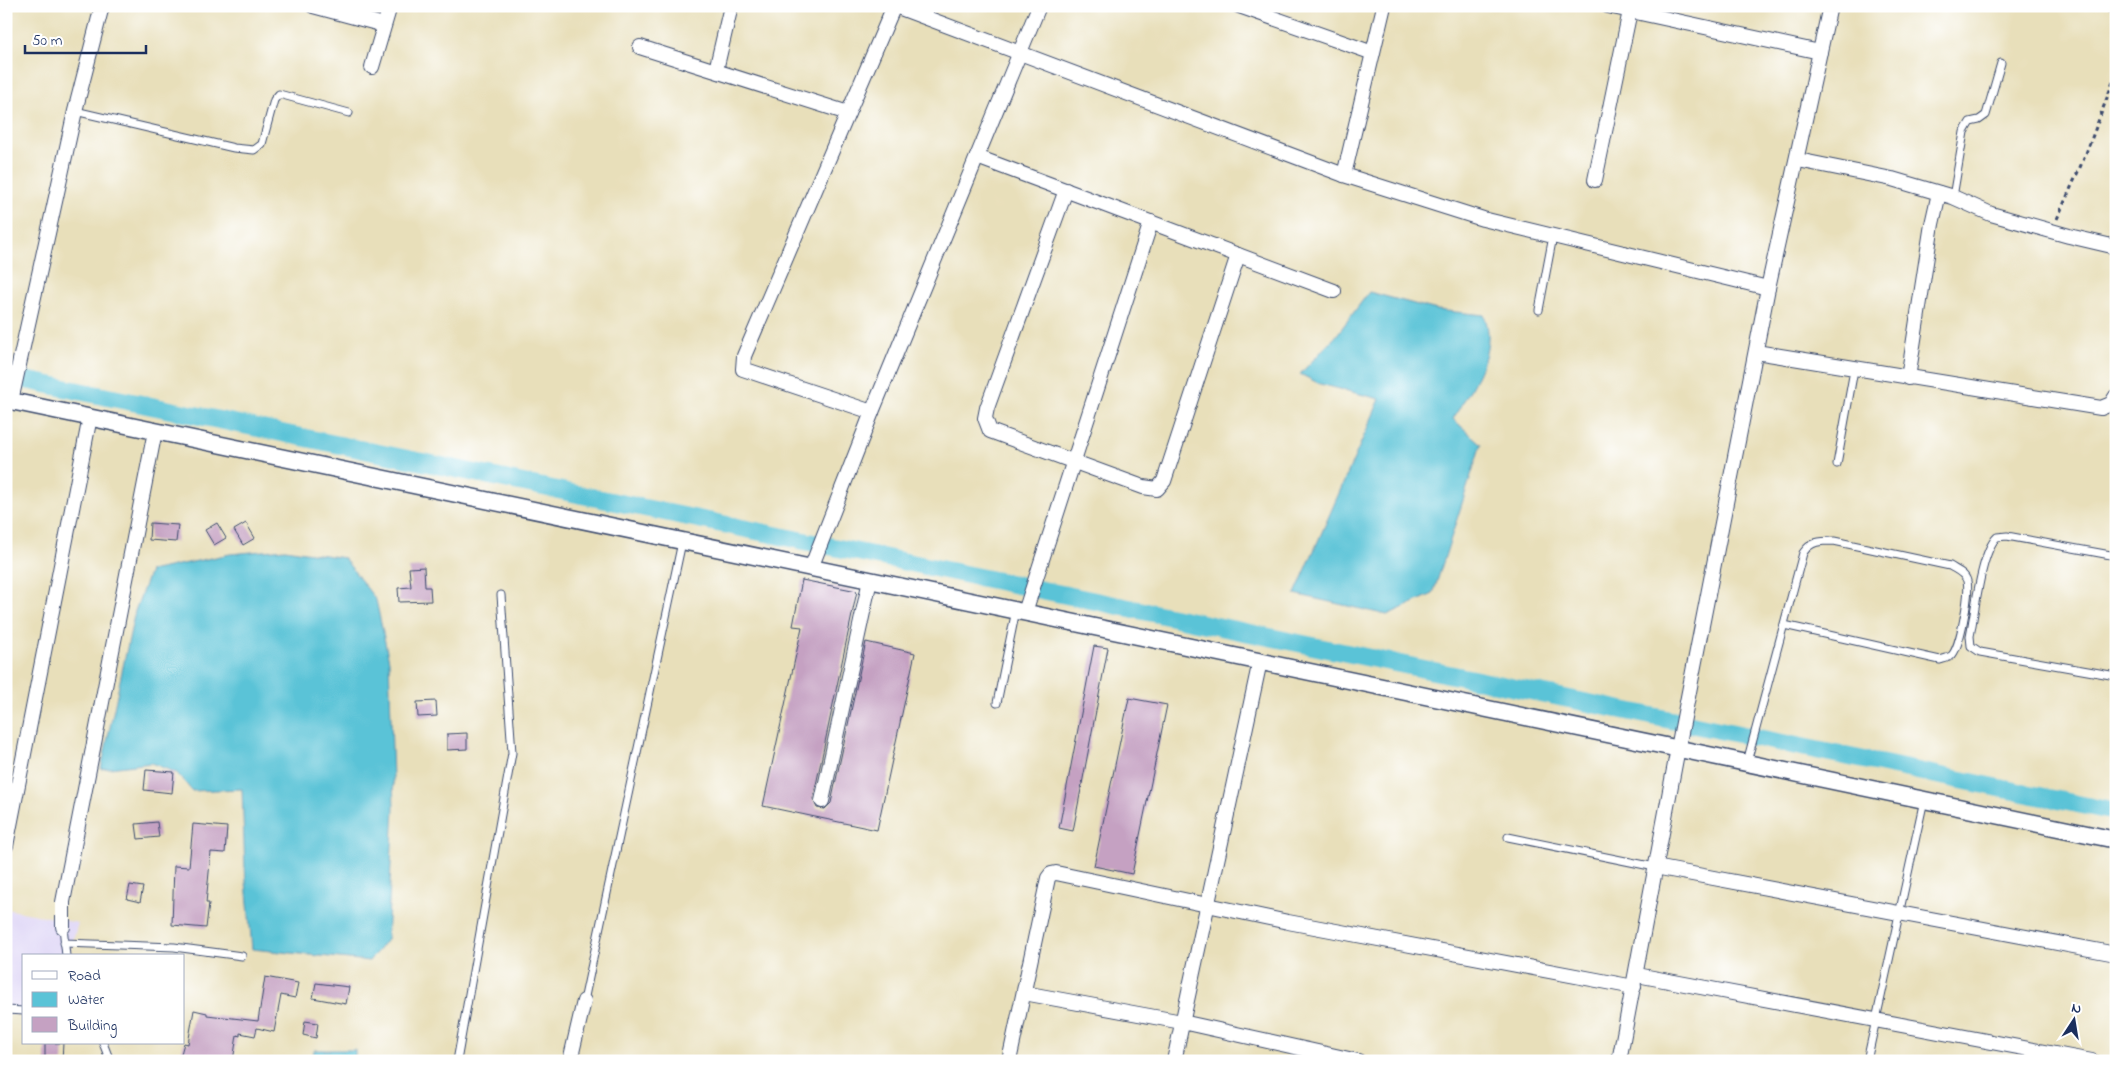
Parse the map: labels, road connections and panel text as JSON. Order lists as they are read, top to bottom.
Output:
{
  "legend": ["Road", "Water", "Building"],
  "scale_bar": "50 m",
  "north": "top"
}
